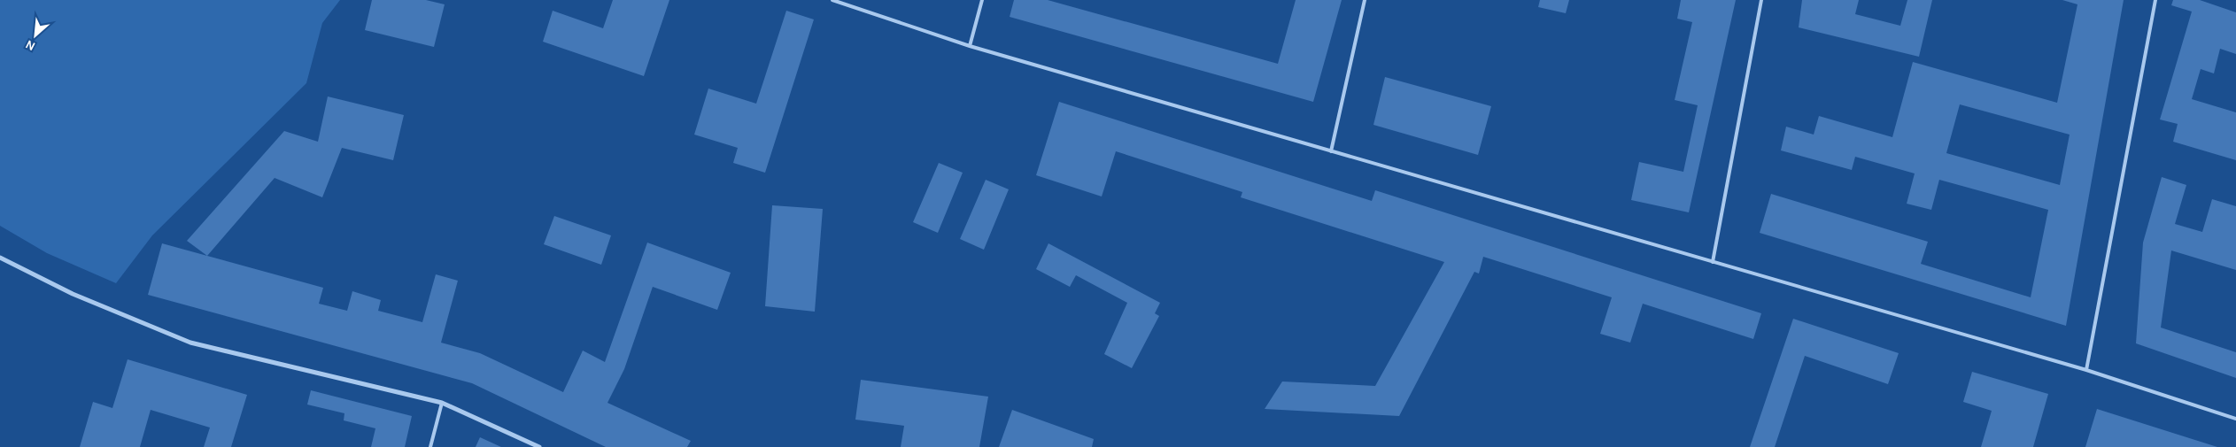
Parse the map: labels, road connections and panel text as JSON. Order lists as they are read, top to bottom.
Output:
{
  "north": "bottom left"
}
